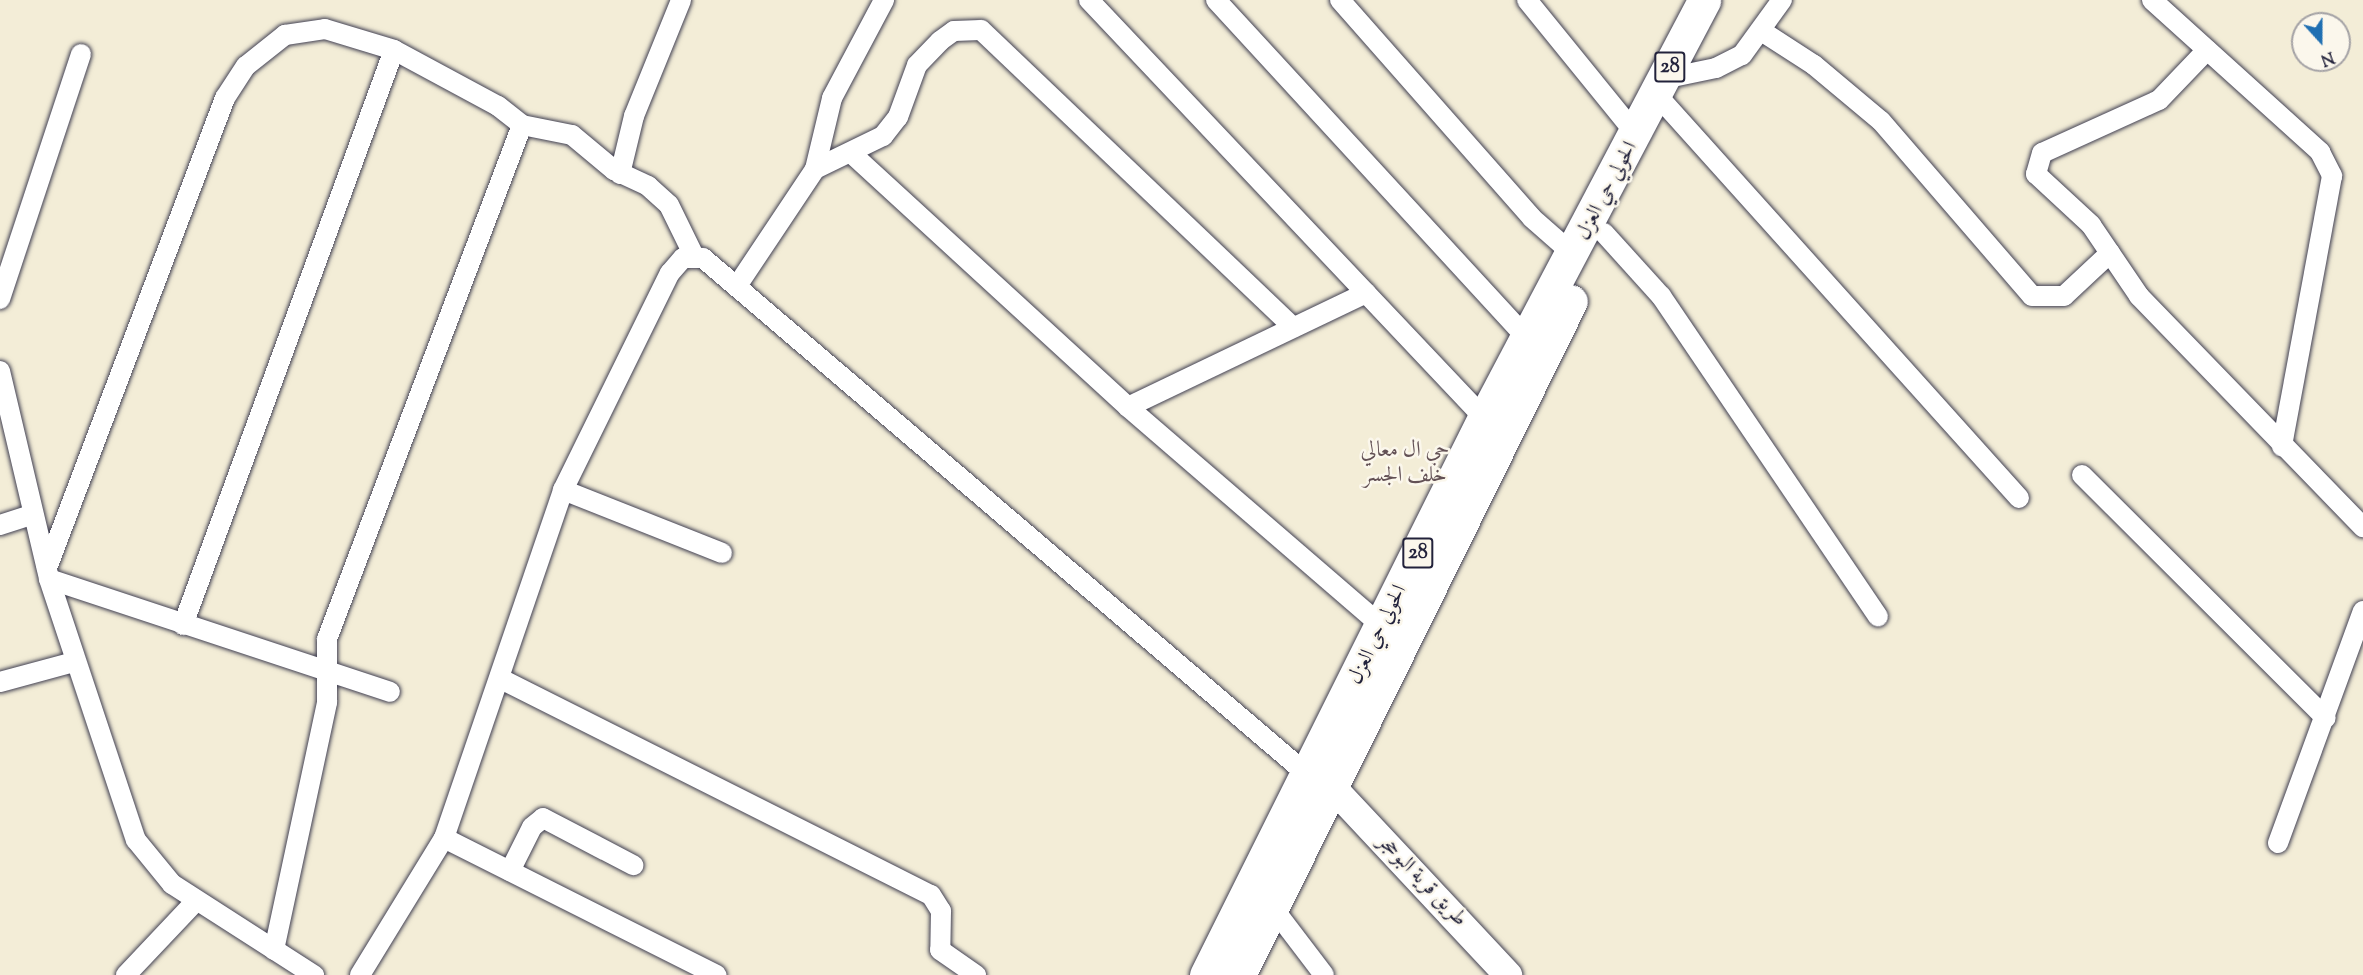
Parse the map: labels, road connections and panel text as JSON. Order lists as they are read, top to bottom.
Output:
{
  "streets": {
    "highway": ["28", "الحولي حي العزل"],
    "street": ["طريق قرية البوحجر"]
  },
  "crossings": [
    ["28", "الحولي حي العزل"],
    ["الحولي حي العزل", "طريق قرية البوحجر"]
  ],
  "districts": ["حي ال معالي خلف الجسر"],
  "north": "bottom"
}
